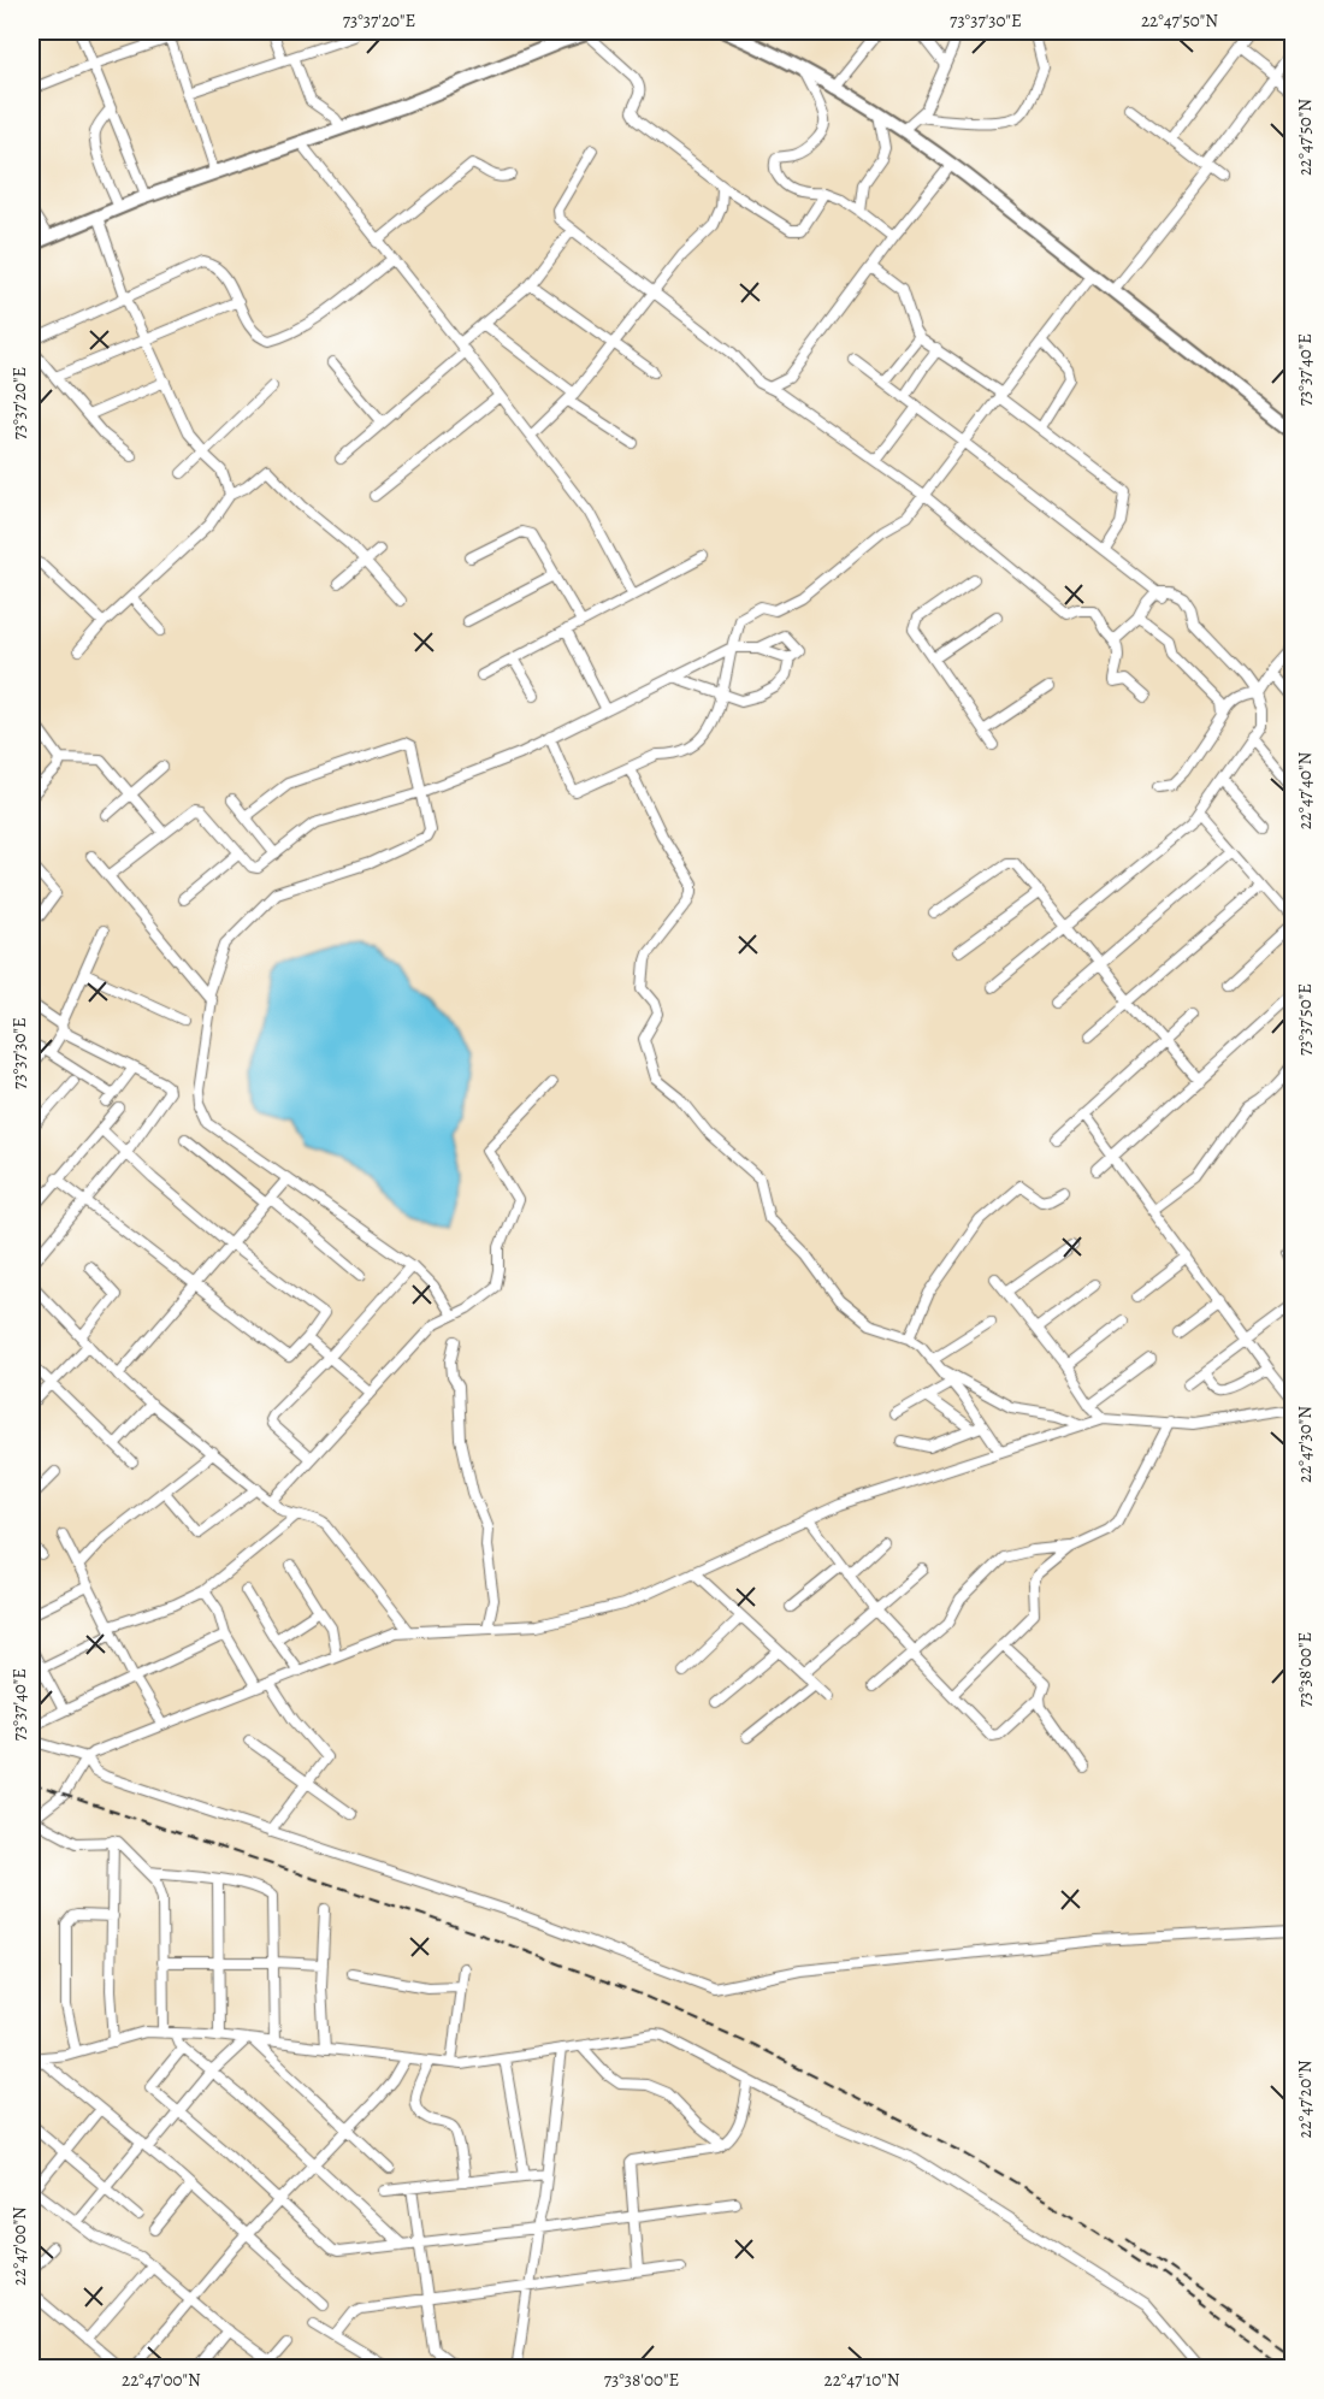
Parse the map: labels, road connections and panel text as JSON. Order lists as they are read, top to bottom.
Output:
{
  "coordinates": [
    "73°37'20\"E",
    "73°37'30\"E",
    "22°47'50\"N",
    "73°37'40\"E",
    "22°47'40\"N",
    "73°37'50\"E",
    "22°47'30\"N",
    "73°38'00\"E",
    "22°47'20\"N",
    "22°47'00\"N",
    "22°47'10\"N"
  ]
}
